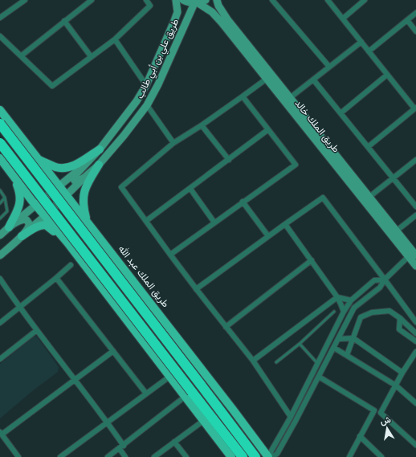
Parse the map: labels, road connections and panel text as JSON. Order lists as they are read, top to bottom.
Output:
{
  "streets": {
    "main road": ["طريق علي بن أبي طالب", "طريق الملك خالد", "طريق الملك عبد الله"]
  },
  "crossings": [
    ["طريق علي بن أبي طالب", "طريق الملك خالد"],
    ["طريق علي بن أبي طالب", "طريق الملك عبد الله"]
  ],
  "north": "top"
}
